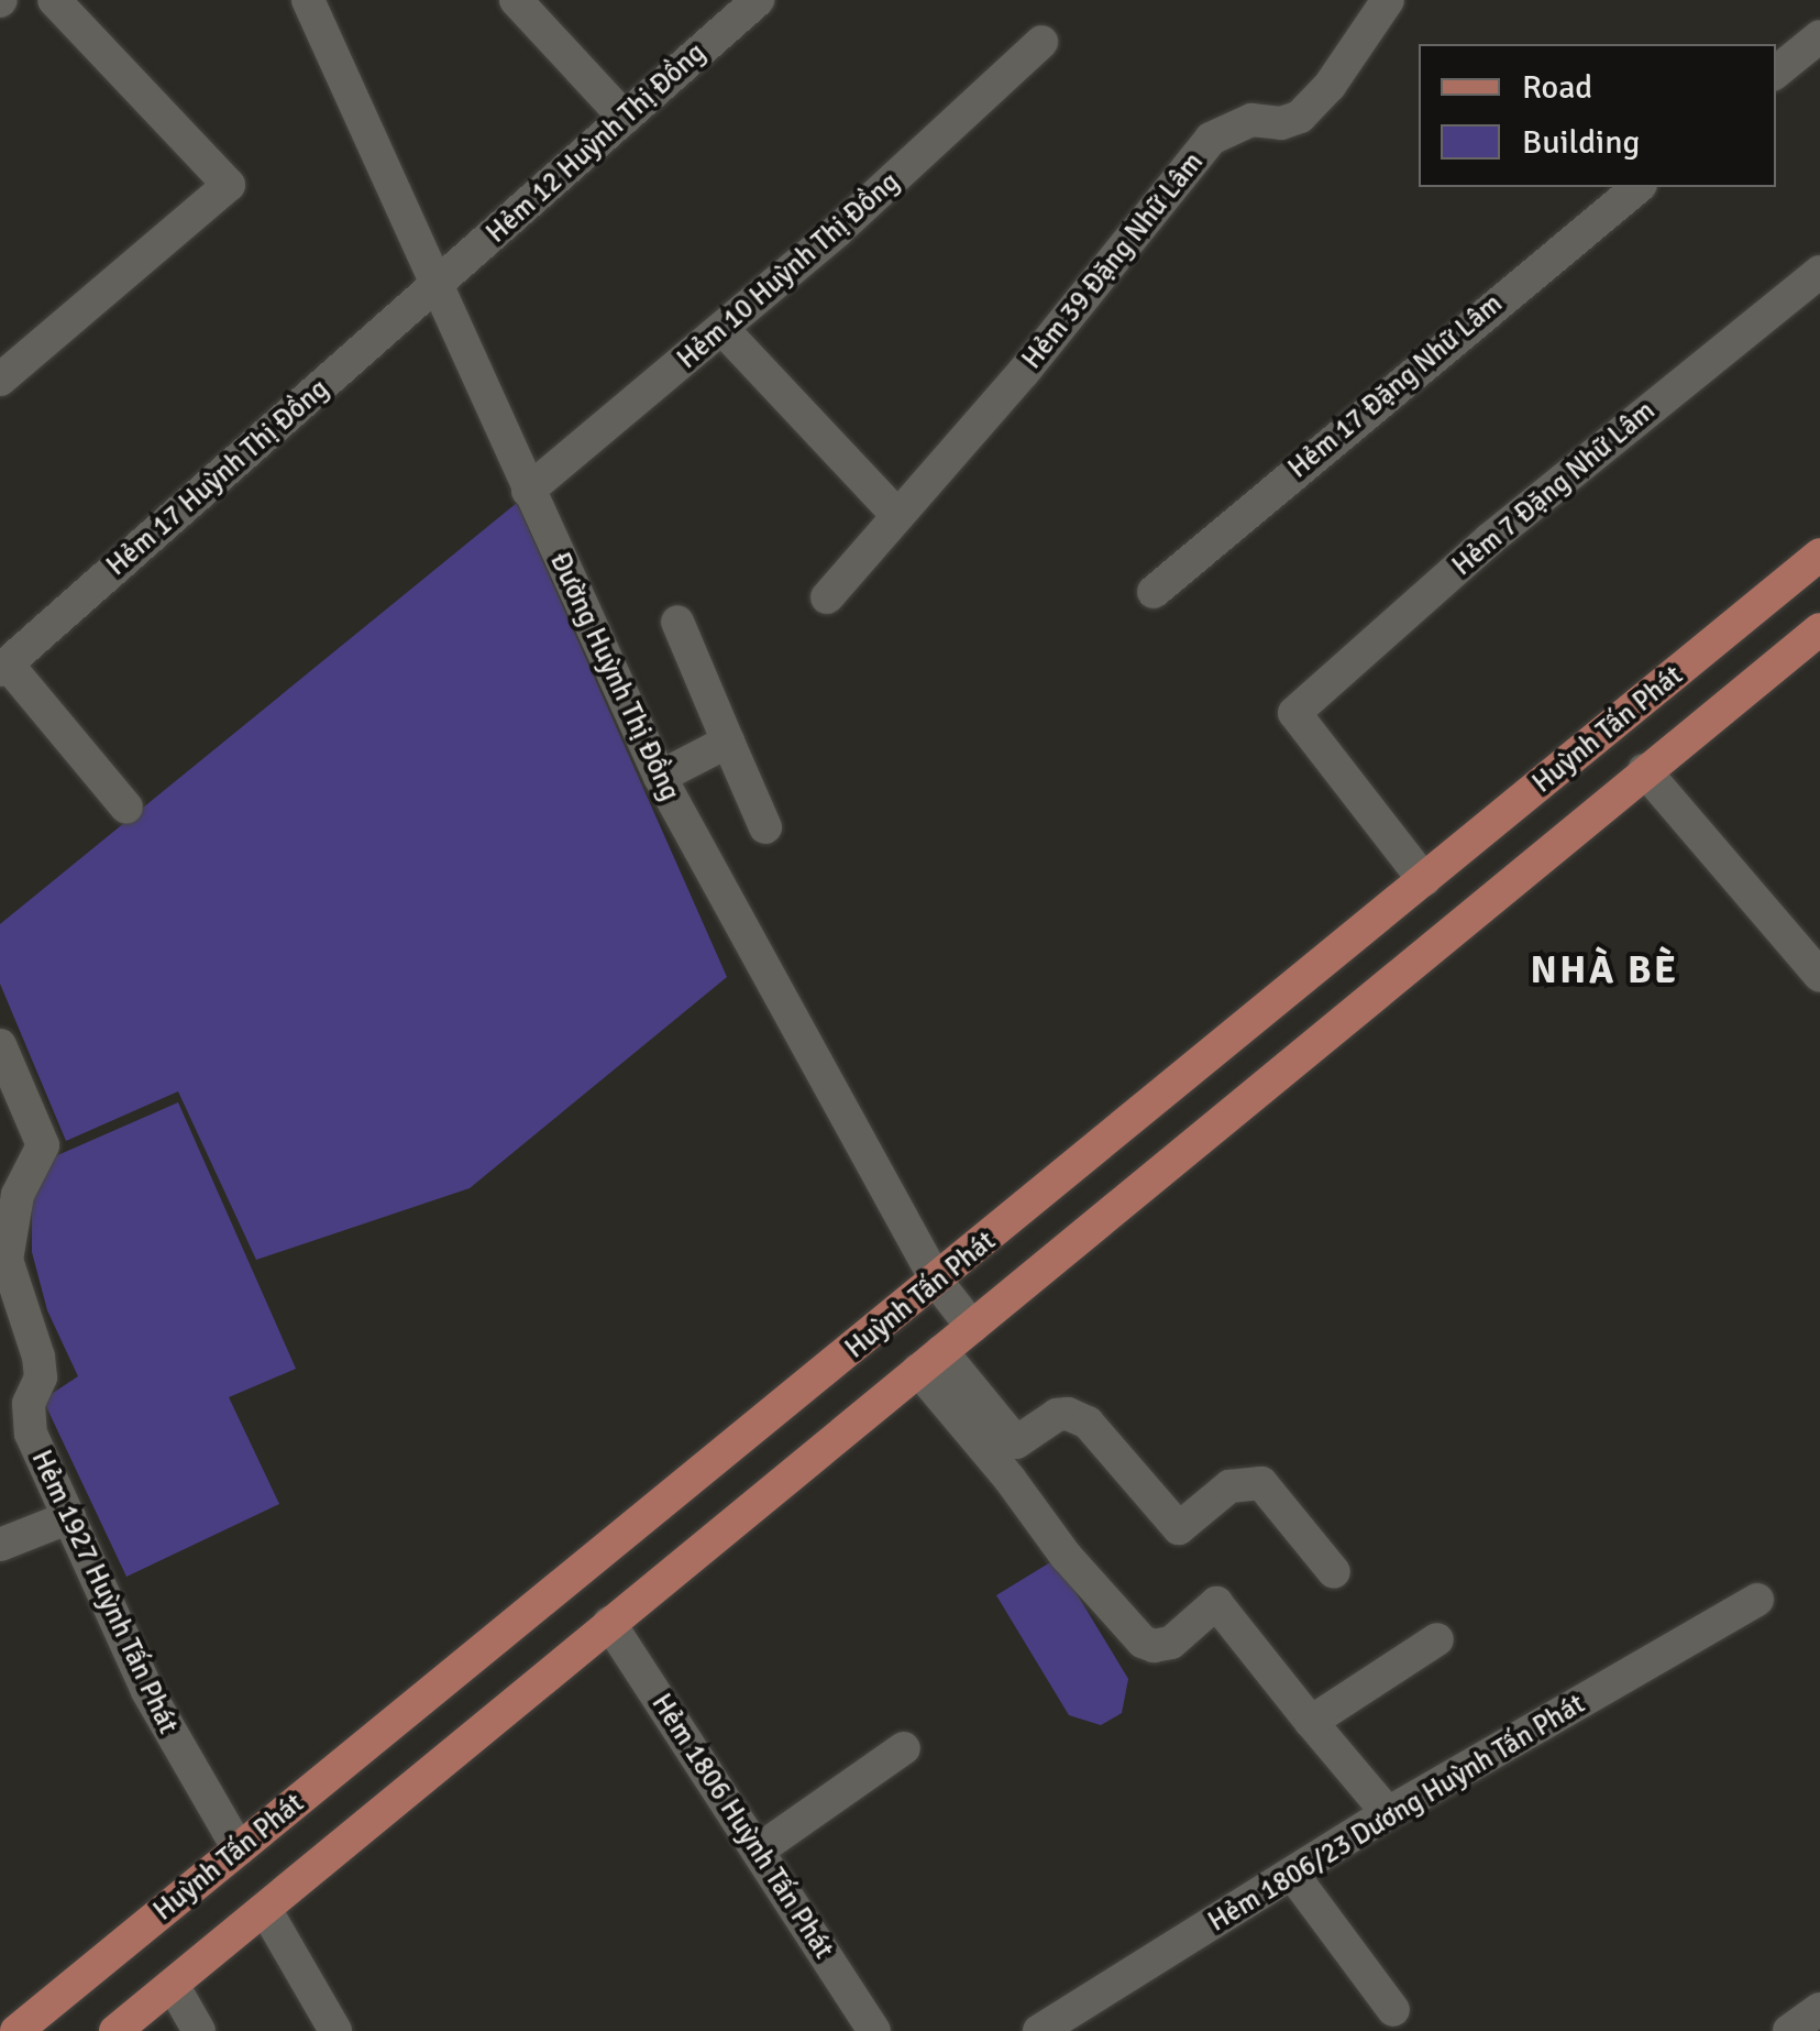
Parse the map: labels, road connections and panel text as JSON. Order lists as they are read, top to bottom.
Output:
{
  "streets": {
    "main road": ["Huỳnh Tấn Phát"],
    "street": [
      "Hẻm 12 Huỳnh Thị Đồng",
      "Hẻm 39 Đặng Nhữ Lâm",
      "Hẻm 10 Huỳnh Thị Đồng",
      "Hẻm 17 Đặng Nhữ Lâm",
      "Hẻm 17 Huỳnh Thị Đồng",
      "Hẻm 7 Đặng Nhữ Lâm",
      "Đường Huỳnh Thị Đồng",
      "Hẻm 1927 Huỳnh Tấn Phát",
      "Hẻm 1806/23 Dương Huỳnh Tấn Phát",
      "Hẻm 1806 Huỳnh Tấn Phát"
    ]
  },
  "crossings": [
    ["Hẻm 12 Huỳnh Thị Đồng", "Hẻm 17 Huỳnh Thị Đồng"],
    ["Hẻm 12 Huỳnh Thị Đồng", "Đường Huỳnh Thị Đồng"],
    ["Hẻm 10 Huỳnh Thị Đồng", "Đường Huỳnh Thị Đồng"],
    ["Hẻm 17 Huỳnh Thị Đồng", "Đường Huỳnh Thị Đồng"],
    ["Hẻm 7 Đặng Nhữ Lâm", "Huỳnh Tấn Phát"],
    ["Đường Huỳnh Thị Đồng", "Huỳnh Tấn Phát"],
    ["Huỳnh Tấn Phát", "Hẻm 1927 Huỳnh Tấn Phát"],
    ["Huỳnh Tấn Phát", "Hẻm 1806 Huỳnh Tấn Phát"]
  ],
  "districts": ["NHÀ BÈ"],
  "legend": ["Road", "Building"]
}
